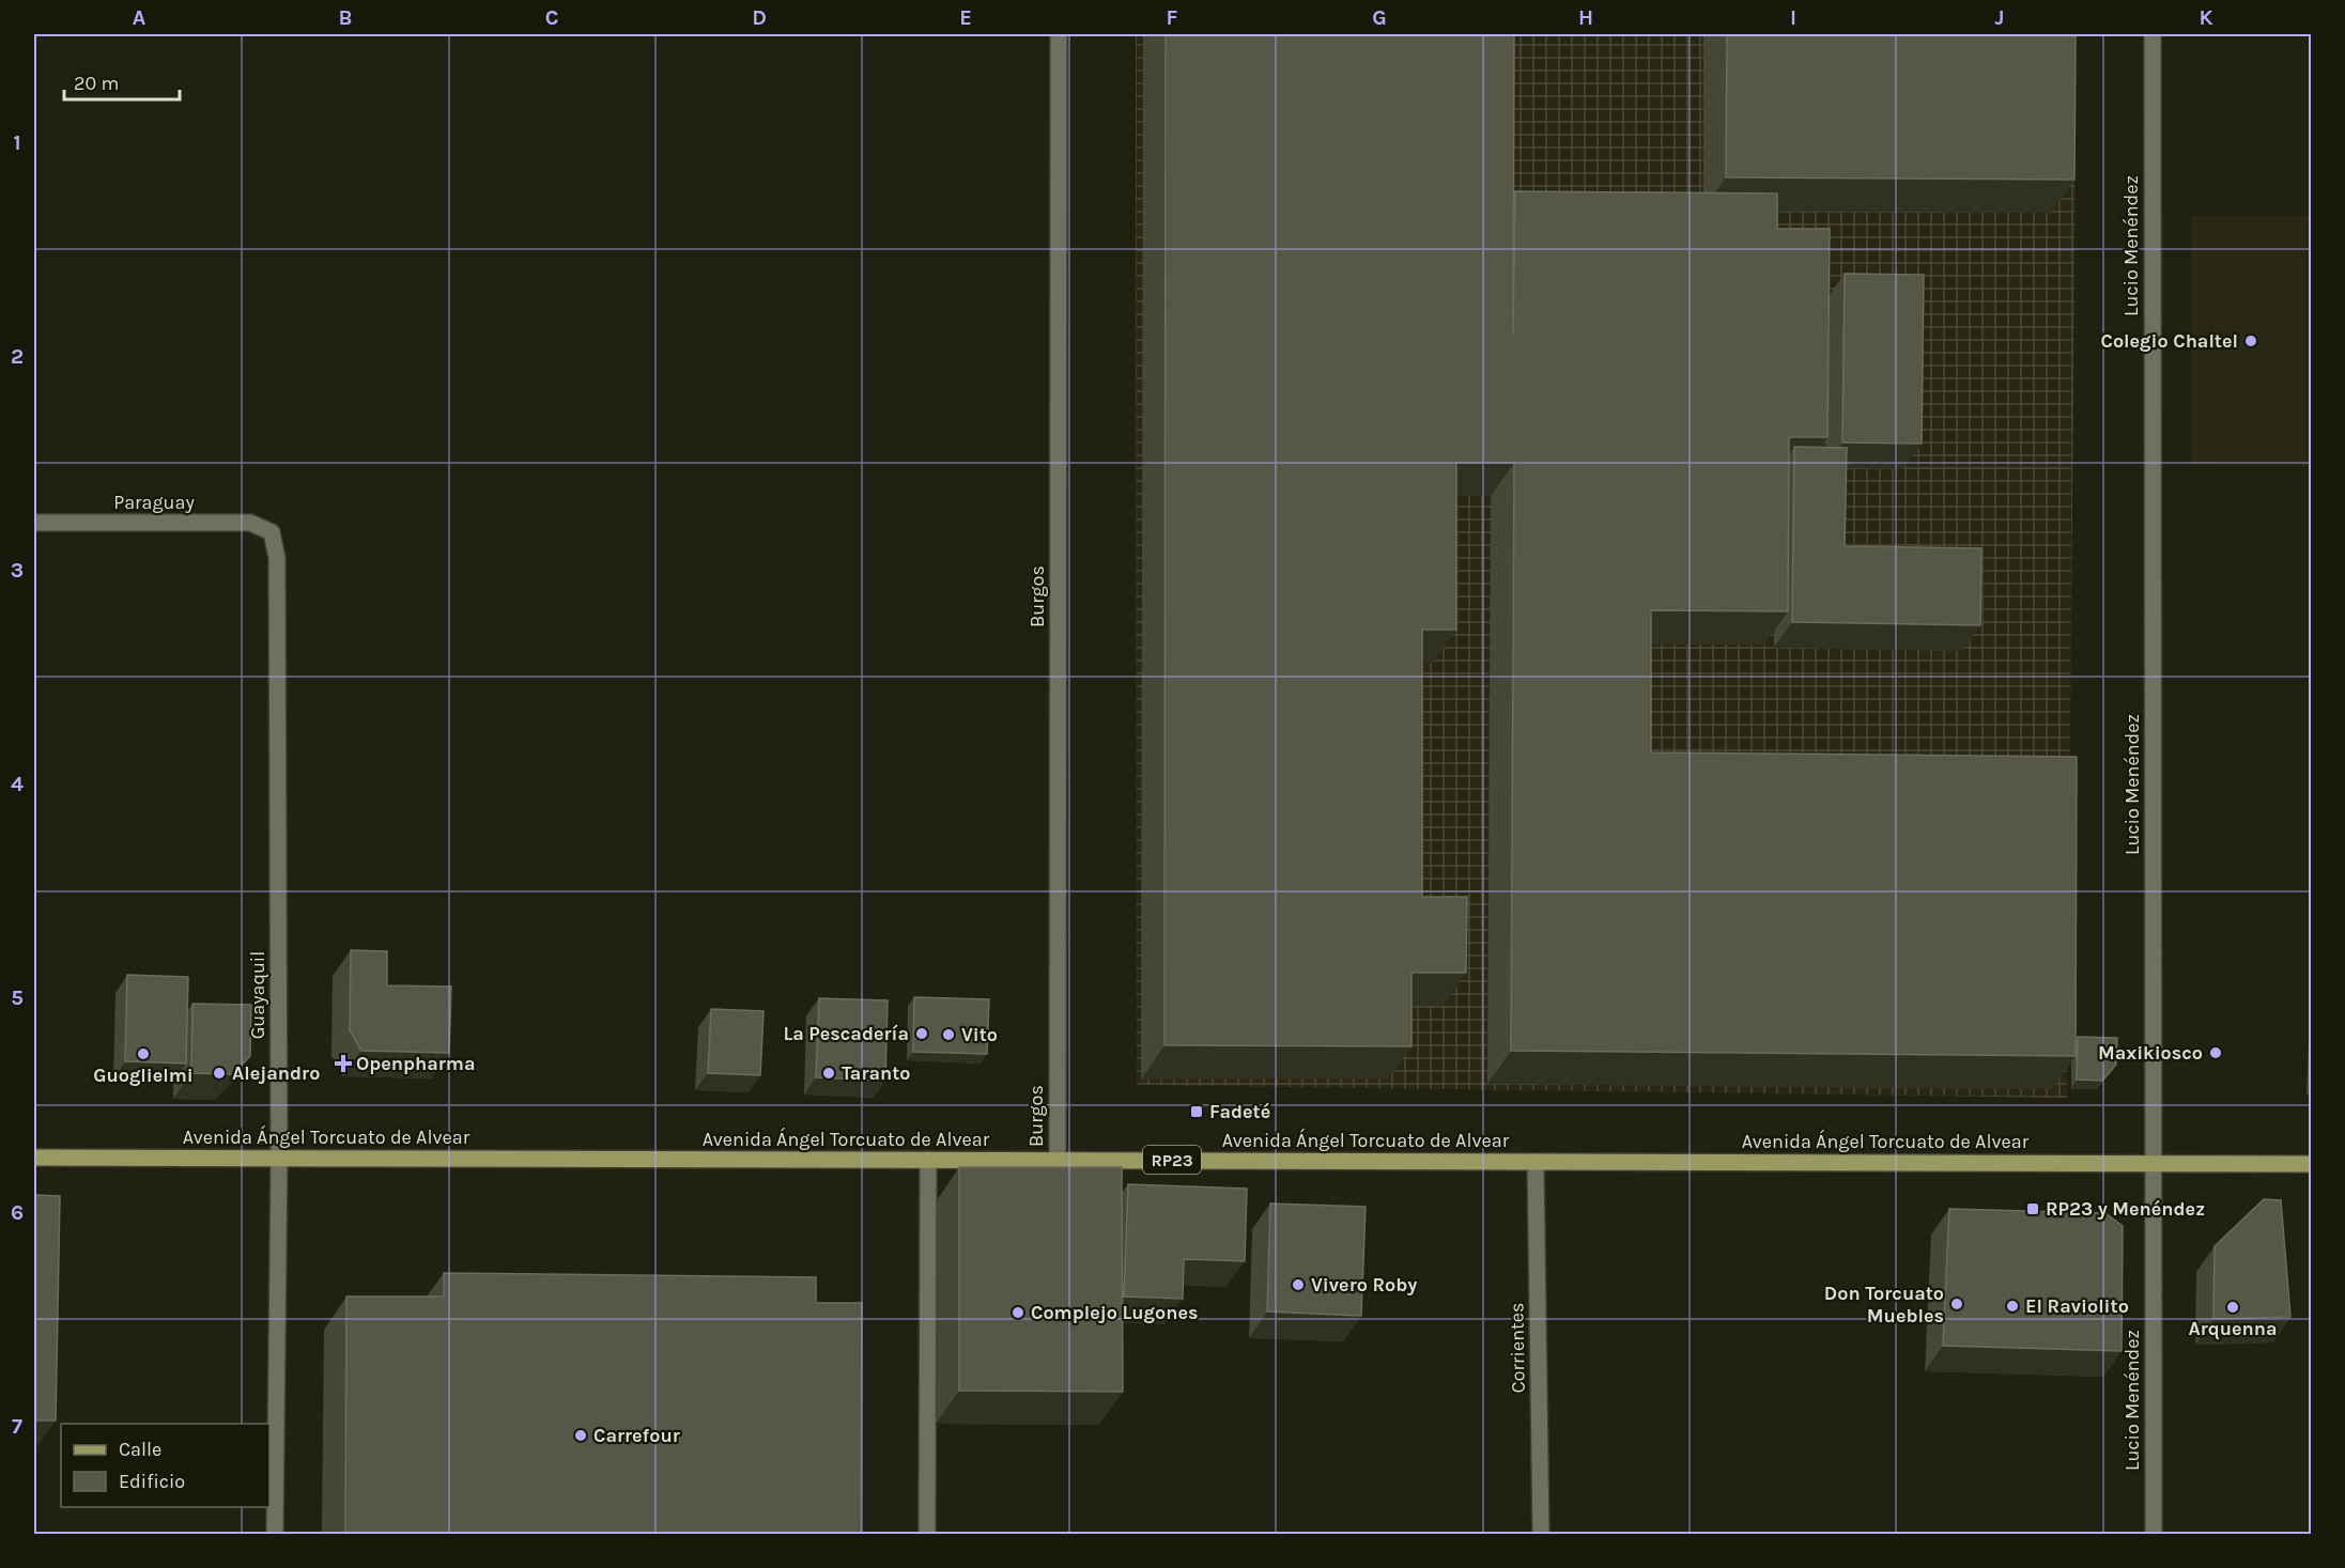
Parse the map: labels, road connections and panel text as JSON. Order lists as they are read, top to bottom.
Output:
{
  "streets": {
    "main road": ["Avenida Ángel Torcuato de Alvear", "RP23"],
    "street": [
      "Lucio Menéndez",
      "Paraguay",
      "Burgos",
      "Guayaquil",
      "Corrientes"
    ]
  },
  "crossings": [
    ["Lucio Menéndez", "Avenida Ángel Torcuato de Alvear"],
    ["Paraguay", "Guayaquil"],
    ["Burgos", "Avenida Ángel Torcuato de Alvear"],
    ["Guayaquil", "Avenida Ángel Torcuato de Alvear"],
    ["Avenida Ángel Torcuato de Alvear", "Corrientes"]
  ],
  "places": {
    "other": [
      "Colegio Chaltel",
      "La Pescadería",
      "Vito",
      "Maxikiosco",
      "Guoglielmi",
      "Alejandro",
      "Taranto",
      "Vivero Roby",
      "Don Torcuato Muebles",
      "El Raviolito",
      "Arquenna",
      "Complejo Lugones",
      "Carrefour"
    ],
    "health": ["Openpharma"],
    "transit": ["Fadeté", "RP23 y Menéndez"]
  },
  "legend": ["Calle", "Edificio"],
  "scale_bar": "20 m",
  "grid": {
    "columns": [
      "A",
      "B",
      "C",
      "D",
      "E",
      "F",
      "G",
      "H",
      "I",
      "J",
      "K"
    ],
    "rows": [
      "1",
      "2",
      "3",
      "4",
      "5",
      "6",
      "7"
    ]
  }
}
